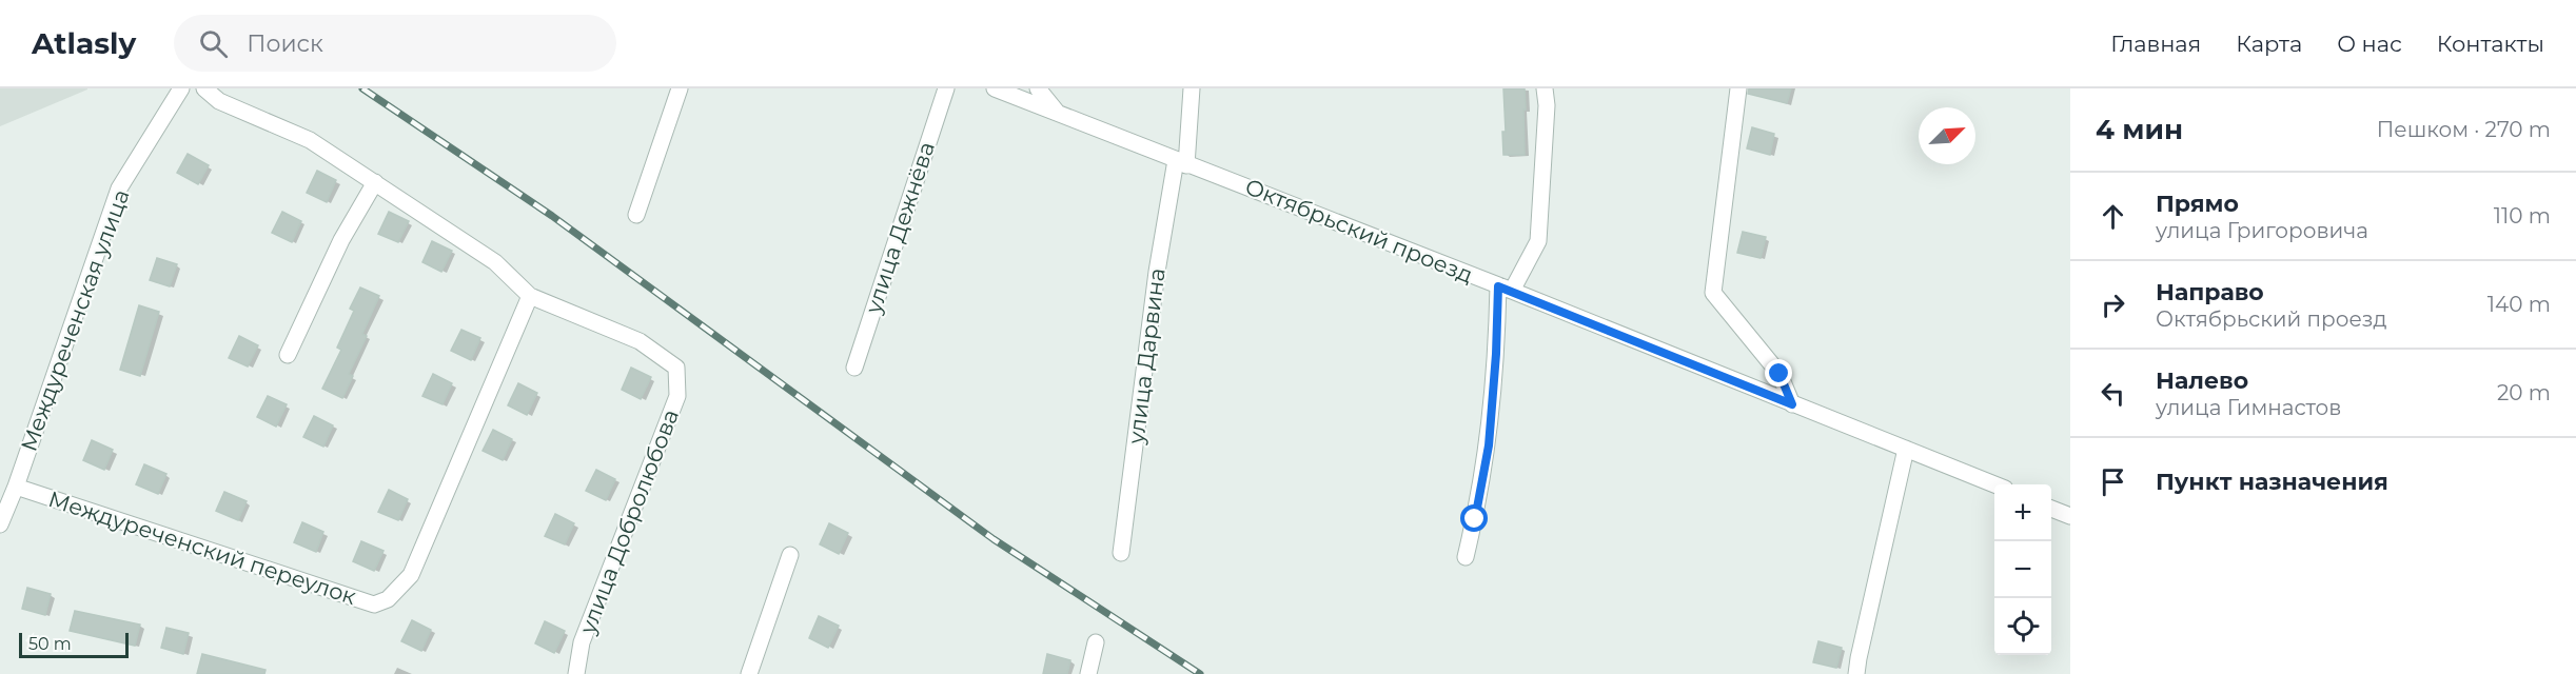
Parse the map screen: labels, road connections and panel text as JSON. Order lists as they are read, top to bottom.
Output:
{
  "streets": {
    "street": [
      "улица Дежнёва",
      "Октябрьский проезд",
      "Междуреченская улица",
      "улица Дарвина",
      "улица Добролюбова",
      "Междуреченский переулок"
    ]
  },
  "crossings": [
    ["Октябрьский проезд", "улица Дарвина"],
    ["Междуреченская улица", "Междуреченский переулок"],
    ["улица Добролюбова", "Междуреченский переулок"]
  ],
  "scale_bar": "50 m",
  "north": "top right",
  "page": {
    "header": "Atlasly",
    "search": "Поиск",
    "nav": [
      "Главная",
      "Карта",
      "О нас",
      "Контакты"
    ],
    "heading": ["4 мин", "Пешком · 270 m"],
    "list": [
      ["Прямо", "улица Григоровича", "110 m"],
      ["Направо", "Октябрьский проезд", "140 m"],
      ["Налево", "улица Гимнастов", "20 m"],
      "Пункт назначения"
    ],
    "map_buttons": ["+", "−"],
    "scale": "50 m"
  }
}
